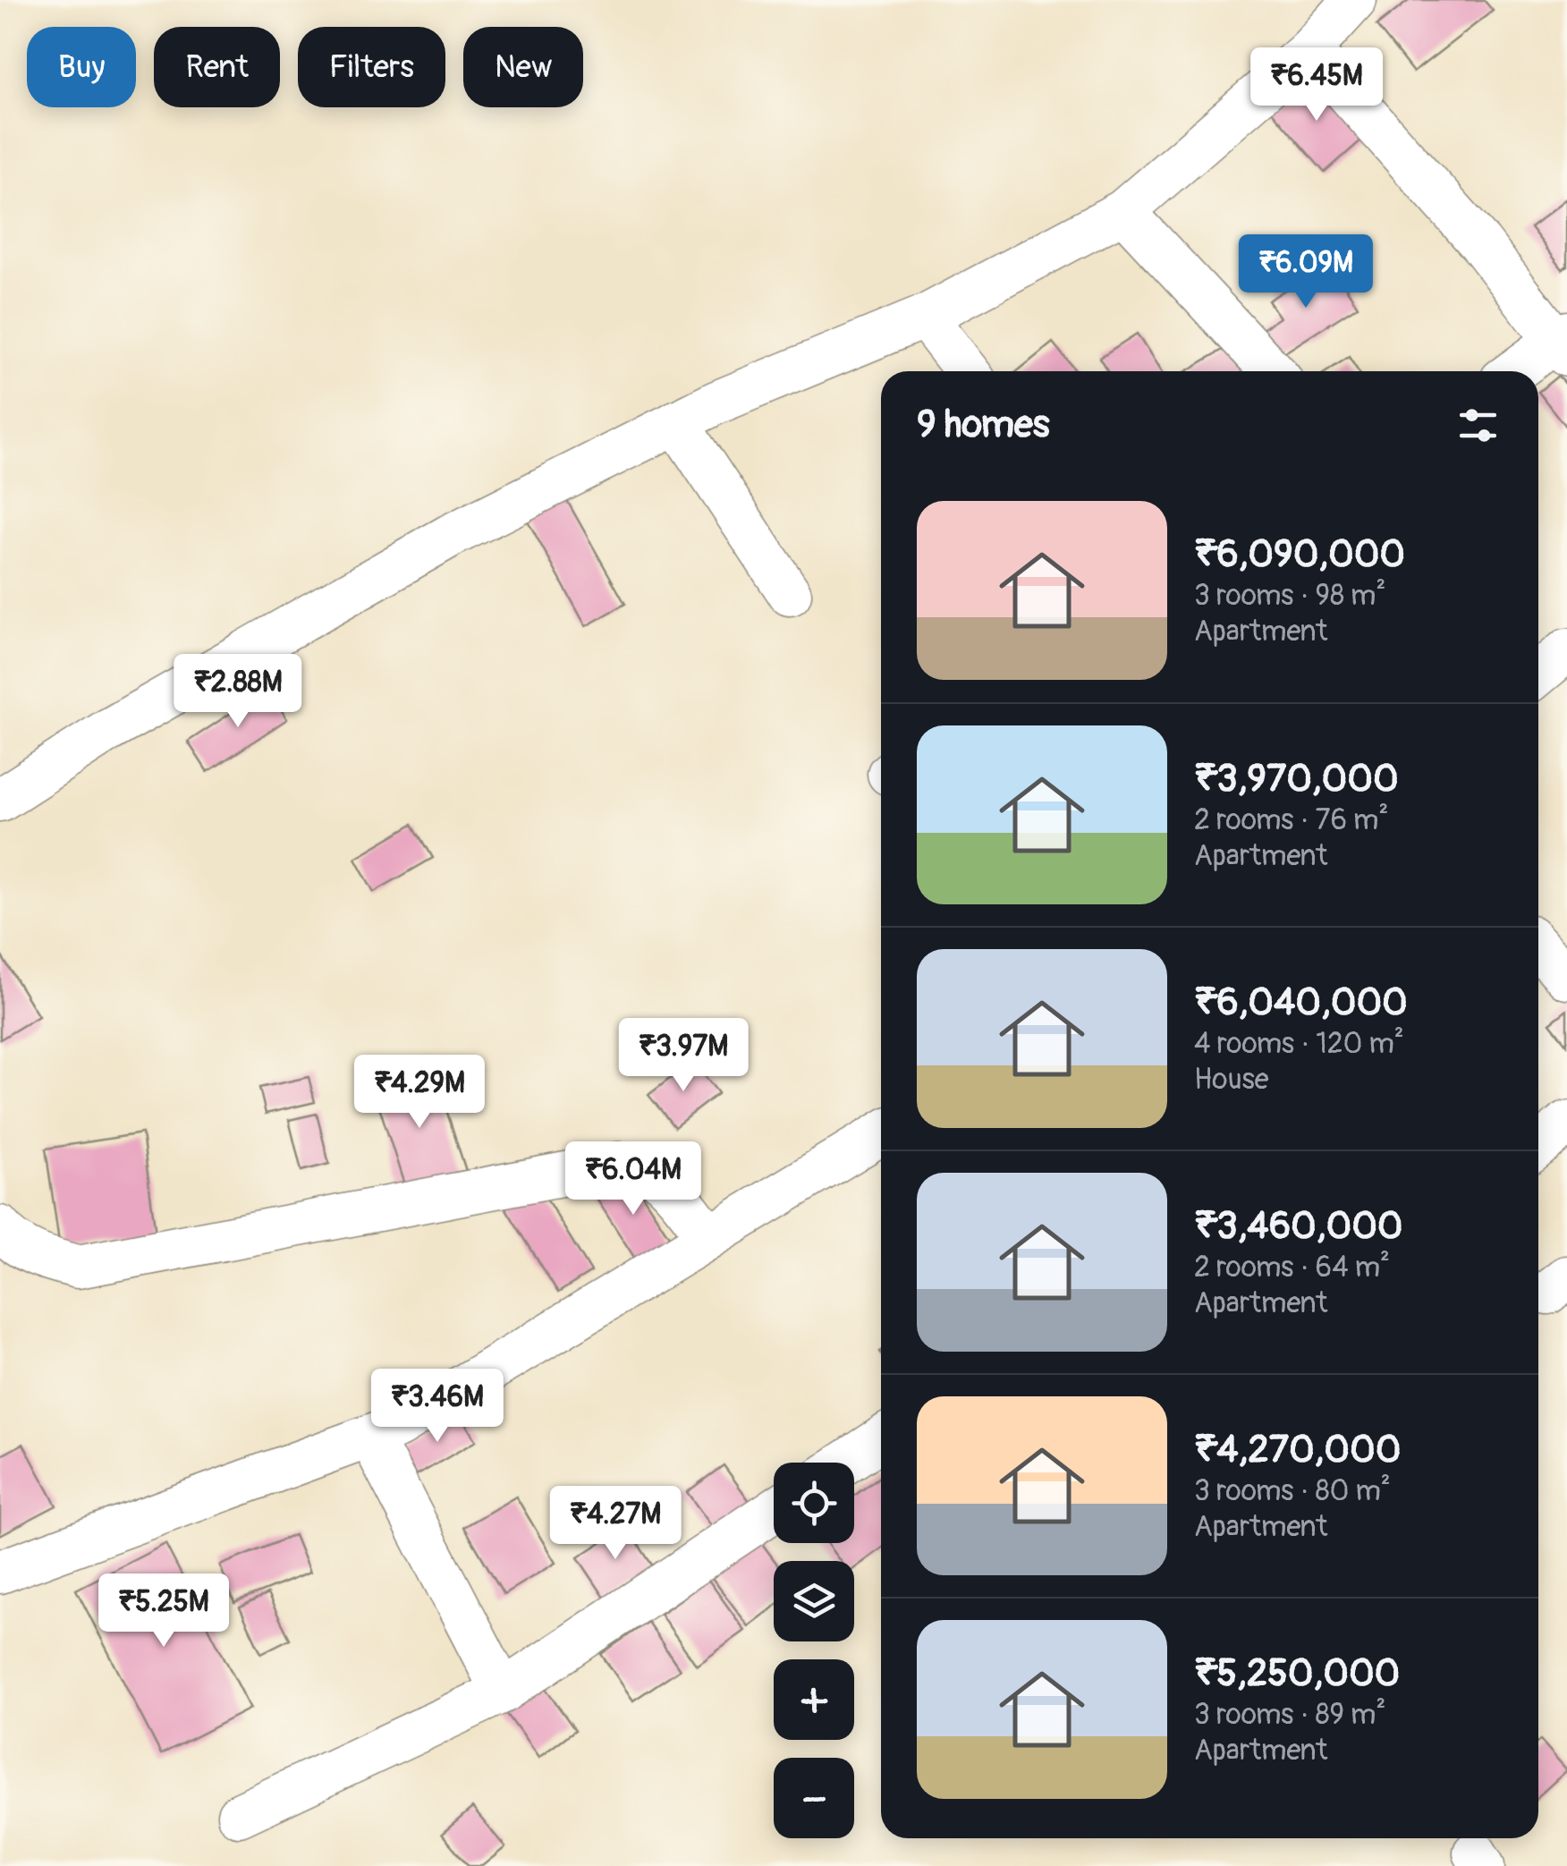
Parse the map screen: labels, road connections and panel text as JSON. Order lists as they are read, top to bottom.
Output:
{
  "page": {
    "chip": [
      "Buy",
      "Rent",
      "Filters",
      "New"
    ],
    "price": [
      "₹6.45M",
      "₹6.09M",
      "₹2.88M",
      "₹3.97M",
      "₹4.29M",
      "₹6.04M",
      "₹3.46M",
      "₹4.27M",
      "₹5.25M"
    ],
    "heading": "9 homes",
    "list": [
      {
        "name": "₹6,090,000",
        "note": "3 rooms · 98 m² · Apartment"
      },
      {
        "name": "₹3,970,000",
        "note": "2 rooms · 76 m² · Apartment"
      },
      {
        "name": "₹6,040,000",
        "note": "4 rooms · 120 m² · House"
      },
      {
        "name": "₹3,460,000",
        "note": "2 rooms · 64 m² · Apartment"
      },
      {
        "name": "₹4,270,000",
        "note": "3 rooms · 80 m² · Apartment"
      },
      {
        "name": "₹5,250,000",
        "note": "3 rooms · 89 m² · Apartment"
      }
    ],
    "map_buttons": ["+", "−"]
  }
}
